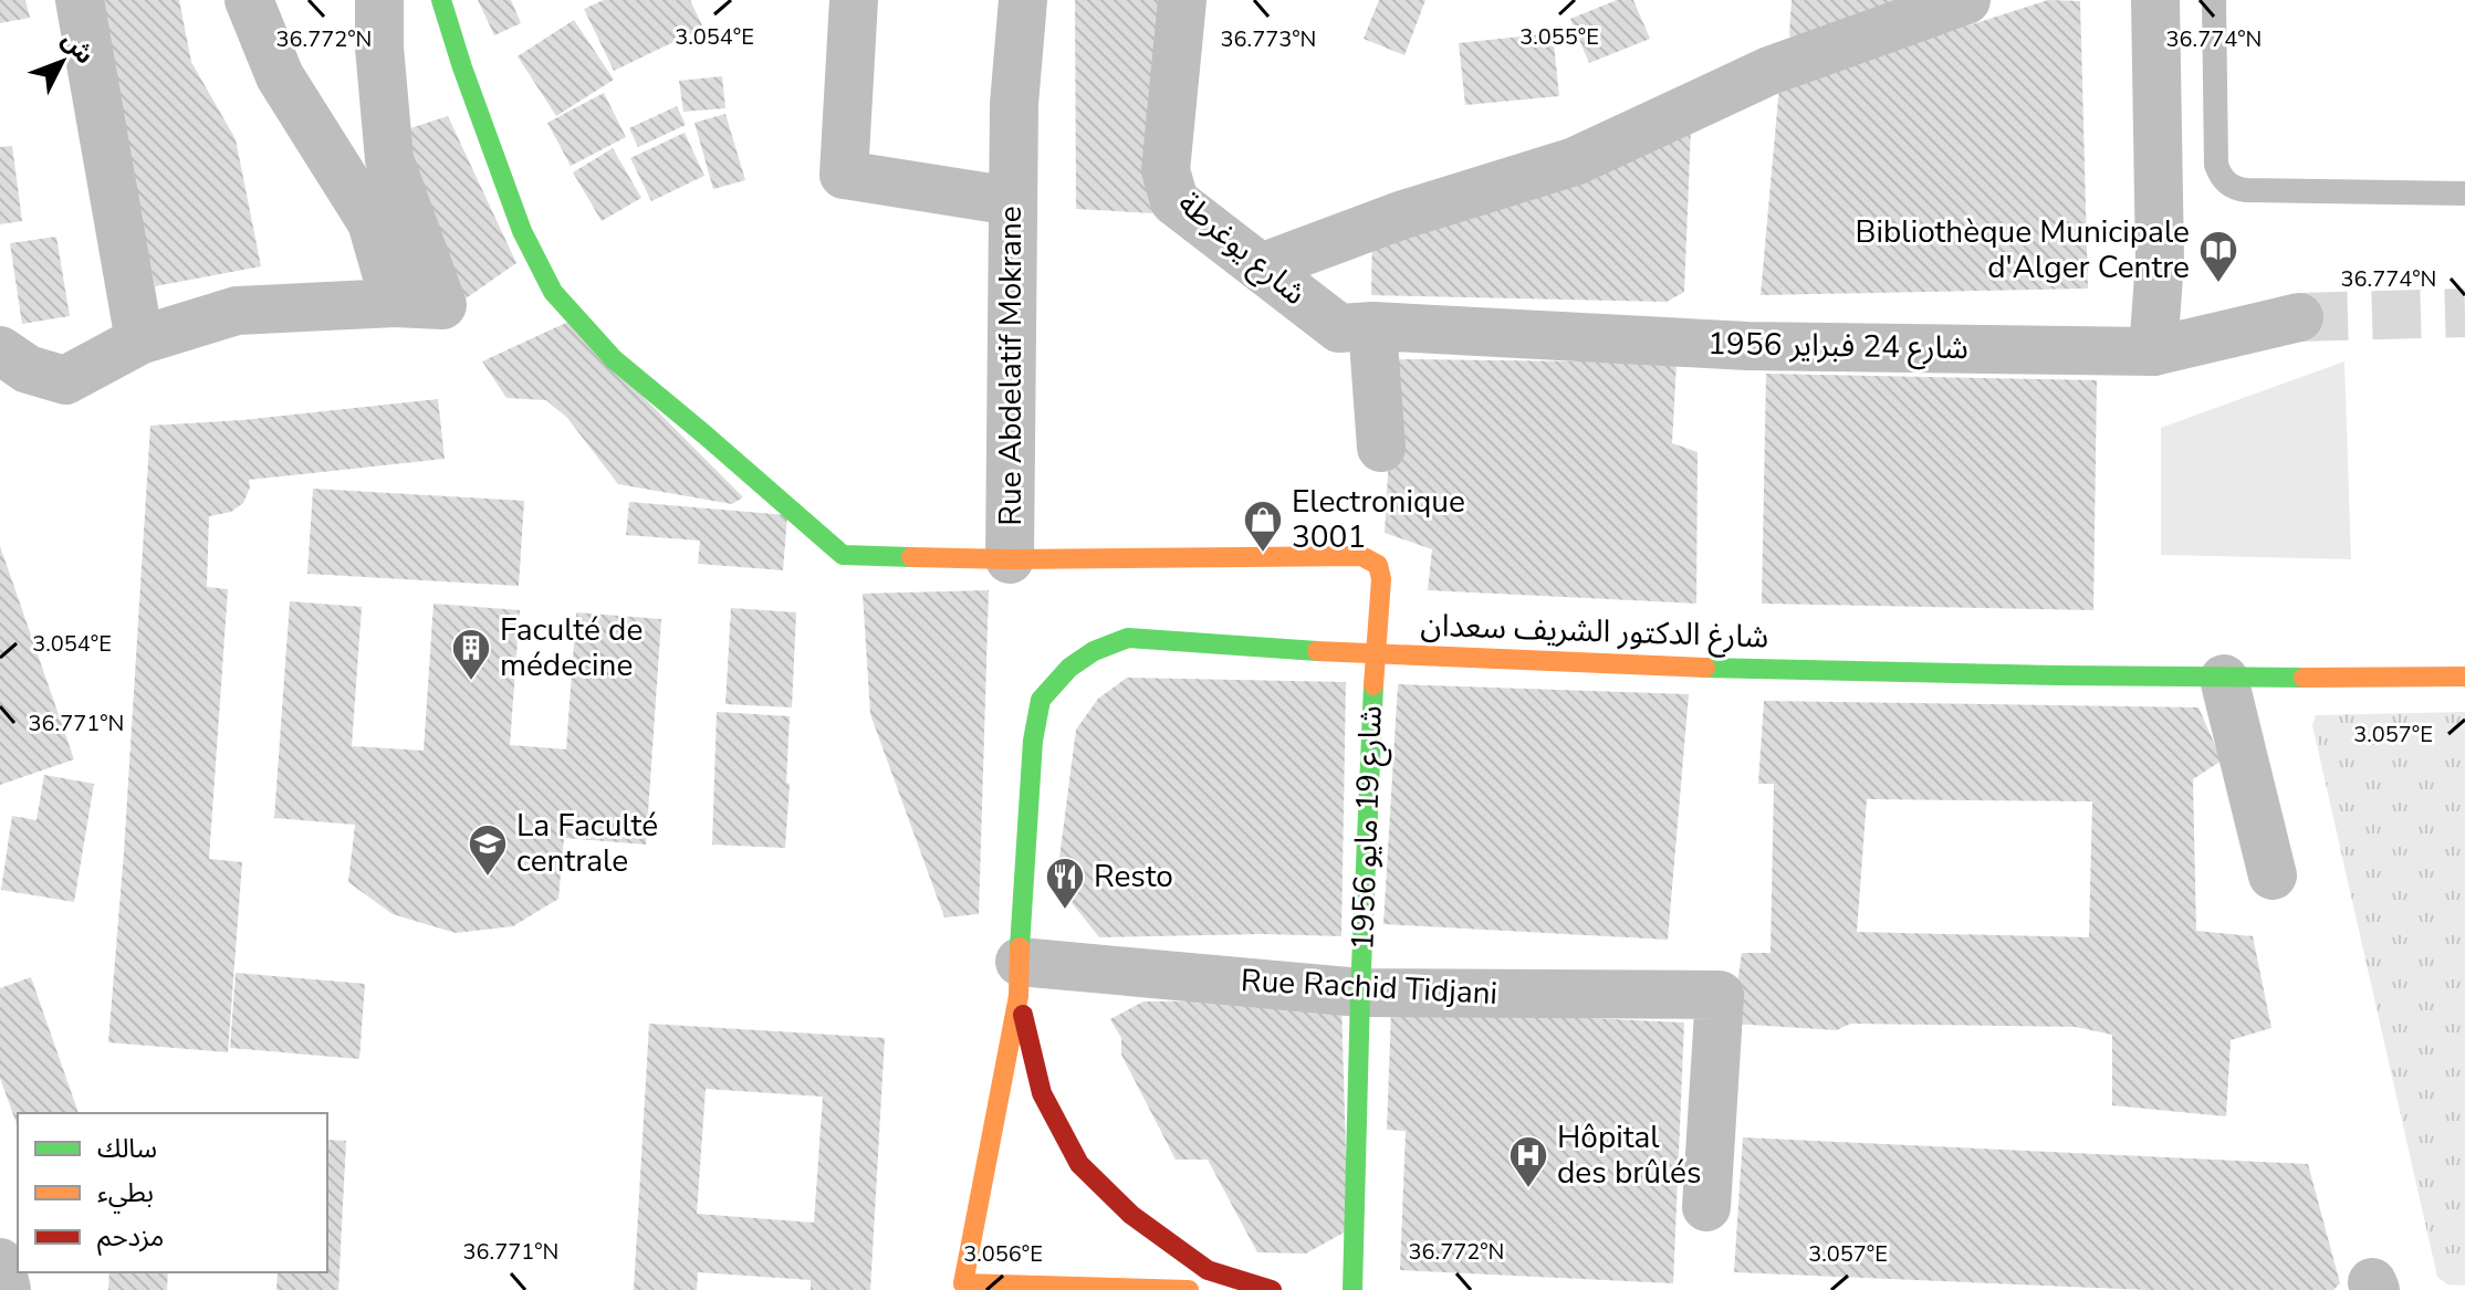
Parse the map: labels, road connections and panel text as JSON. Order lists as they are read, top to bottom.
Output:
{
  "streets": {
    "main road": ["Rue Abdelatif Mokrane", "شارغ الدكتور الشريف سعدان", "شارع 19 مايو 1956"],
    "street": ["شارع يوغرطة", "شارع 24 فبراير 1956", "Rue Rachid Tidjani"]
  },
  "crossings": [
    ["شارع يوغرطة", "شارع 24 فبراير 1956"],
    ["Rue Abdelatif Mokrane", "شارع 19 مايو 1956"],
    ["شارغ الدكتور الشريف سعدان", "شارع 19 مايو 1956"],
    ["شارغ الدكتور الشريف سعدان", "Rue Rachid Tidjani"],
    ["شارع 19 مايو 1956", "Rue Rachid Tidjani"]
  ],
  "places": {
    "library": ["Bibliothèque Municipale d'Alger Centre"],
    "shop": ["Electronique 3001"],
    "building": ["Faculté de médecine"],
    "school or university": ["La Faculté centrale"],
    "restaurant": ["Resto"],
    "hospital": ["Hôpital des brûlés"]
  },
  "legend": ["سالك", "بطيء", "مزدحم"],
  "north": "top right",
  "coordinates": [
    "3.054°E",
    "3.055°E",
    "36.772°N",
    "36.773°N",
    "36.774°N",
    "36.771°N",
    "3.057°E",
    "3.056°E"
  ]
}
